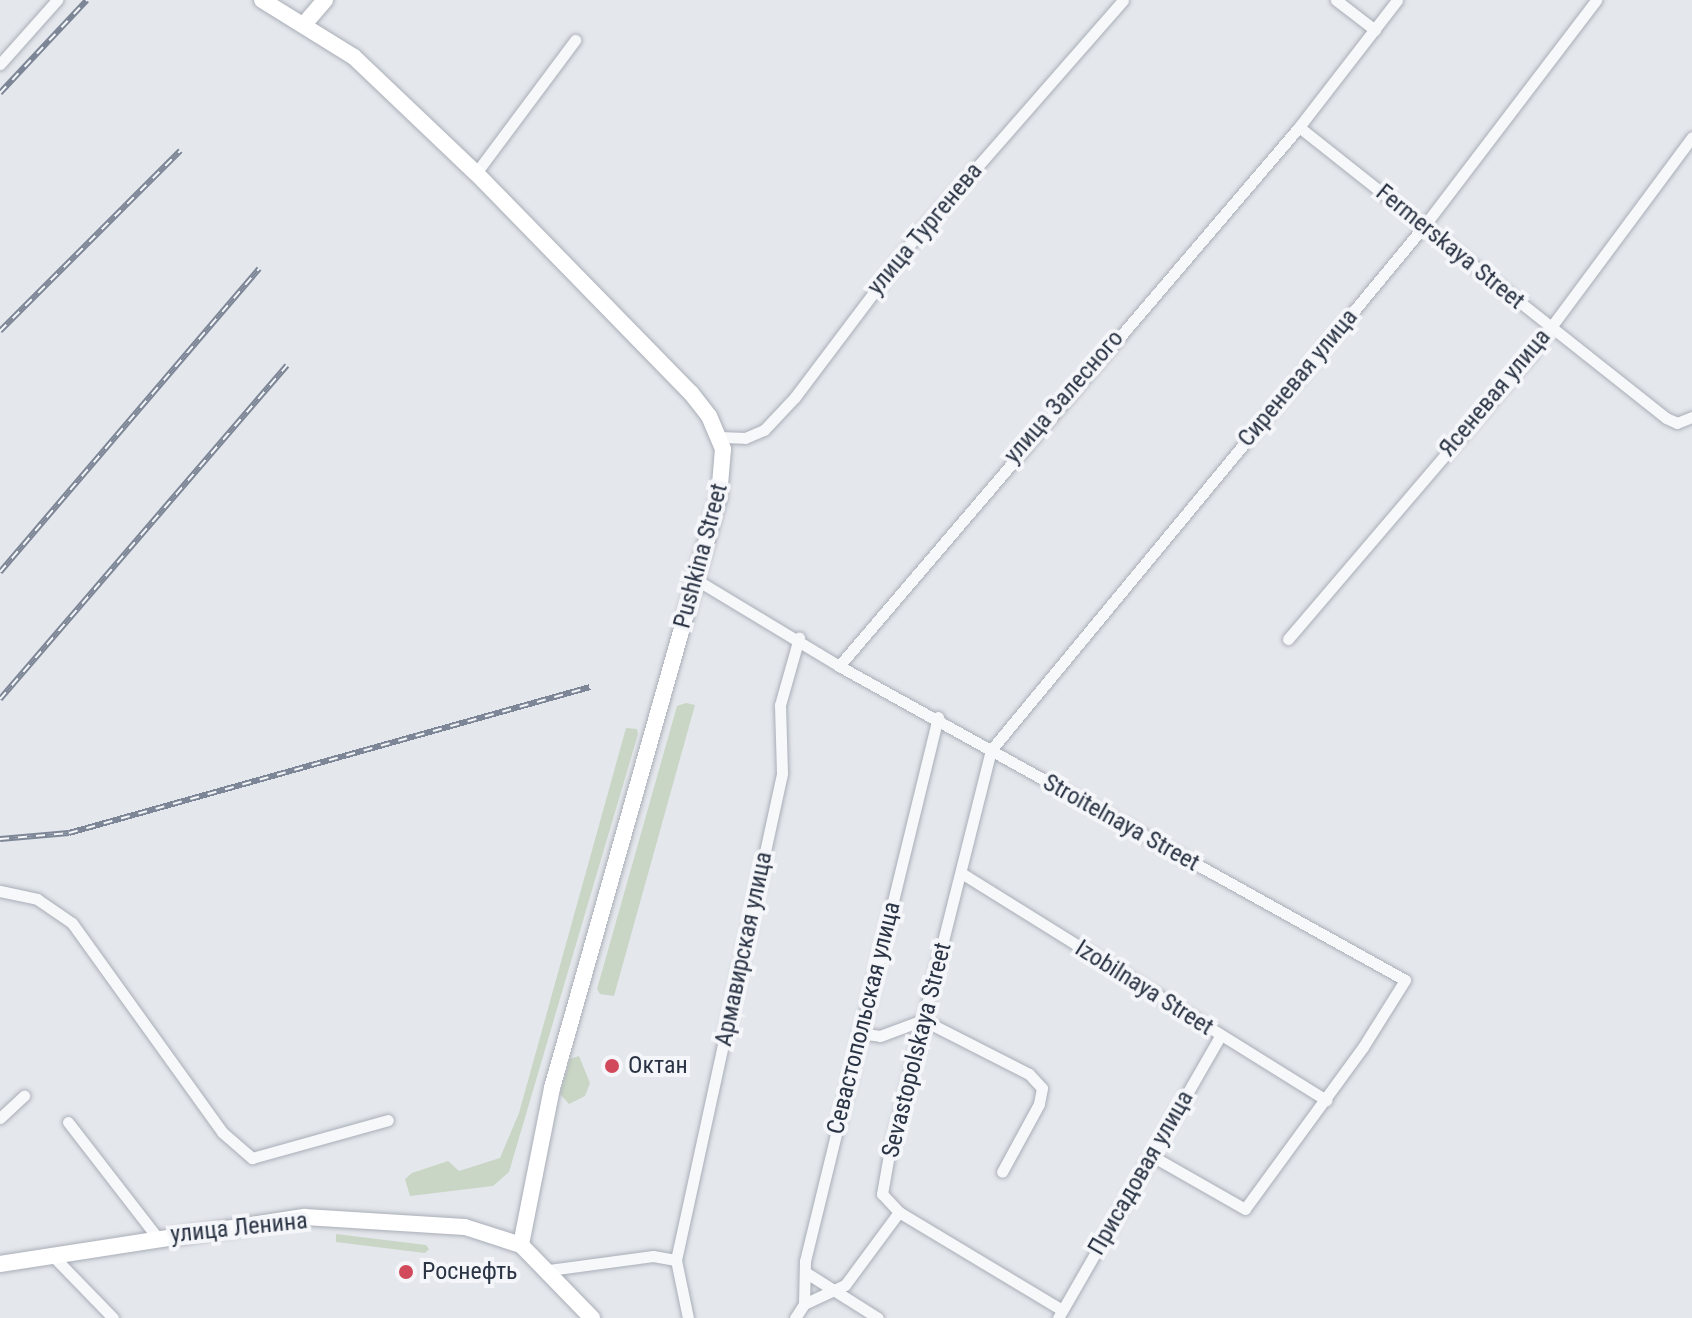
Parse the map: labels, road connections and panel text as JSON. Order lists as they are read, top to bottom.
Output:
{
  "streets": {
    "main road": ["Pushkina Street", "улица Ленина"],
    "street": [
      "улица Тургенева",
      "Fermerskaya Street",
      "Сиреневая улица",
      "Ясеневая улица",
      "улица Залесного",
      "Stroitelnaya Street",
      "Армавирская улица",
      "Izobilnaya Street",
      "Севастопольская улица",
      "Sevastopolskaya Street",
      "Присадовая улица"
    ]
  },
  "crossings": [
    ["улица Тургенева", "Pushkina Street"],
    ["Fermerskaya Street", "Сиреневая улица"],
    ["Fermerskaya Street", "Ясеневая улица"],
    ["Fermerskaya Street", "улица Залесного"],
    ["Сиреневая улица", "Stroitelnaya Street"],
    ["Сиреневая улица", "Sevastopolskaya Street"],
    ["улица Залесного", "Stroitelnaya Street"],
    ["Pushkina Street", "улица Ленина"],
    ["Stroitelnaya Street", "Izobilnaya Street"],
    ["Stroitelnaya Street", "Севастопольская улица"],
    ["Stroitelnaya Street", "Sevastopolskaya Street"],
    ["Izobilnaya Street", "Sevastopolskaya Street"],
    ["Izobilnaya Street", "Присадовая улица"],
    ["Sevastopolskaya Street", "Присадовая улица"]
  ],
  "places": ["Октан", "Роснефть"]
}
